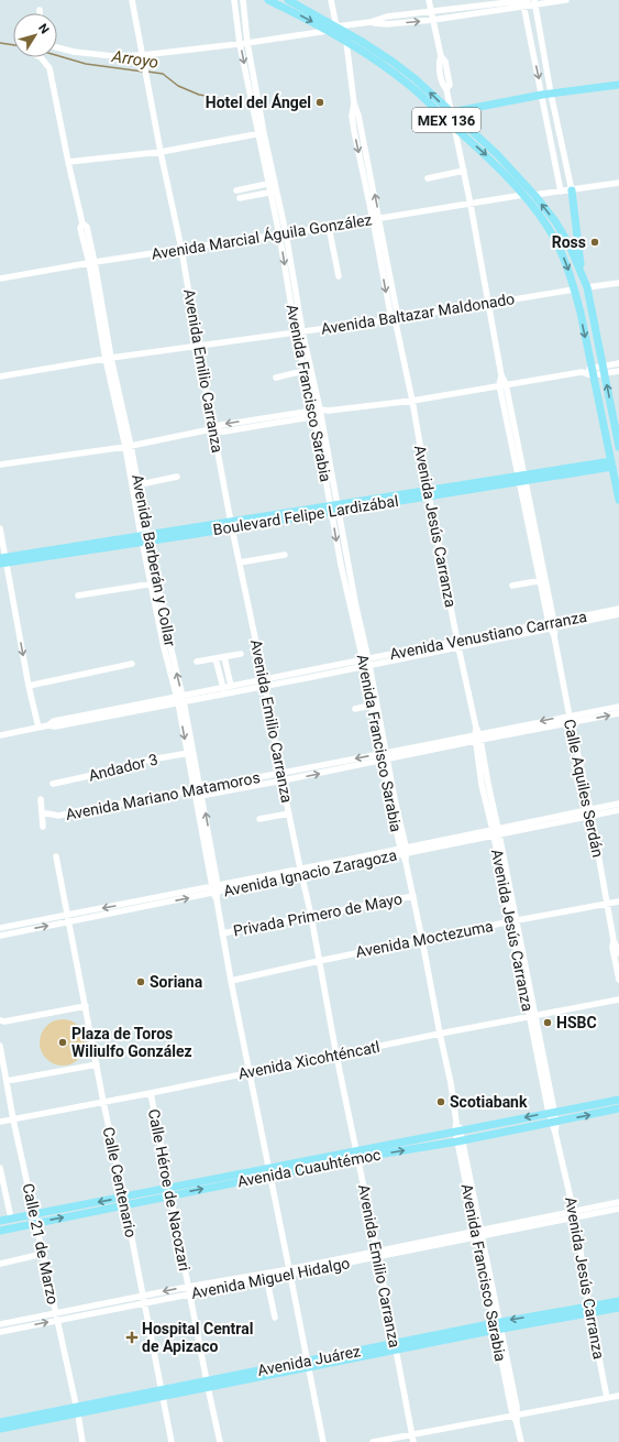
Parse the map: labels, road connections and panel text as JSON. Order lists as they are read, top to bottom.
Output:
{
  "streets": {
    "main road": [
      "MEX 136",
      "Boulevard Felipe Lardizábal",
      "Avenida Cuauhtémoc",
      "Avenida Juárez"
    ],
    "street": [
      "Avenida Marcial Águila González",
      "Avenida Baltazar Maldonado",
      "Avenida Emilio Carranza",
      "Avenida Francisco Sarabia",
      "Avenida Jesús Carranza",
      "Avenida Barberán y Collar",
      "Avenida Venustiano Carranza",
      "Andador 3",
      "Calle Aquiles Serdán",
      "Avenida Mariano Matamoros",
      "Avenida Ignacio Zaragoza",
      "Privada Primero de Mayo",
      "Avenida Moctezuma",
      "Avenida Xicohténcatl",
      "Calle Centenario",
      "Calle Héroe de Nacozari",
      "Calle 21 de Marzo",
      "Avenida Miguel Hidalgo"
    ]
  },
  "crossings": [
    ["MEX 136", "Avenida Marcial Águila González"],
    ["MEX 136", "Avenida Baltazar Maldonado"],
    ["MEX 136", "Boulevard Felipe Lardizábal"],
    ["MEX 136", "Avenida Jesús Carranza"],
    ["Avenida Marcial Águila González", "Avenida Emilio Carranza"],
    ["Avenida Marcial Águila González", "Avenida Francisco Sarabia"],
    ["Avenida Marcial Águila González", "Avenida Jesús Carranza"],
    ["Avenida Marcial Águila González", "Avenida Barberán y Collar"],
    ["Avenida Baltazar Maldonado", "Avenida Emilio Carranza"],
    ["Avenida Baltazar Maldonado", "Avenida Francisco Sarabia"],
    ["Avenida Baltazar Maldonado", "Avenida Jesús Carranza"],
    ["Avenida Baltazar Maldonado", "Avenida Barberán y Collar"],
    ["Avenida Emilio Carranza", "Boulevard Felipe Lardizábal"],
    ["Avenida Emilio Carranza", "Avenida Venustiano Carranza"],
    ["Avenida Emilio Carranza", "Avenida Mariano Matamoros"],
    ["Avenida Emilio Carranza", "Avenida Ignacio Zaragoza"],
    ["Avenida Emilio Carranza", "Privada Primero de Mayo"],
    ["Avenida Emilio Carranza", "Avenida Moctezuma"],
    ["Avenida Emilio Carranza", "Avenida Xicohténcatl"],
    ["Avenida Emilio Carranza", "Avenida Cuauhtémoc"],
    ["Avenida Emilio Carranza", "Avenida Miguel Hidalgo"],
    ["Avenida Emilio Carranza", "Avenida Juárez"],
    ["Avenida Francisco Sarabia", "Boulevard Felipe Lardizábal"],
    ["Avenida Francisco Sarabia", "Avenida Venustiano Carranza"],
    ["Avenida Francisco Sarabia", "Avenida Mariano Matamoros"],
    ["Avenida Francisco Sarabia", "Avenida Ignacio Zaragoza"],
    ["Avenida Francisco Sarabia", "Privada Primero de Mayo"],
    ["Avenida Francisco Sarabia", "Avenida Moctezuma"],
    ["Avenida Francisco Sarabia", "Avenida Xicohténcatl"],
    ["Avenida Francisco Sarabia", "Avenida Cuauhtémoc"],
    ["Avenida Francisco Sarabia", "Avenida Miguel Hidalgo"],
    ["Avenida Francisco Sarabia", "Avenida Juárez"],
    ["Boulevard Felipe Lardizábal", "Avenida Jesús Carranza"],
    ["Boulevard Felipe Lardizábal", "Avenida Barberán y Collar"],
    ["Boulevard Felipe Lardizábal", "Calle Aquiles Serdán"],
    ["Avenida Jesús Carranza", "Avenida Venustiano Carranza"],
    ["Avenida Jesús Carranza", "Avenida Mariano Matamoros"],
    ["Avenida Jesús Carranza", "Avenida Ignacio Zaragoza"],
    ["Avenida Jesús Carranza", "Avenida Moctezuma"],
    ["Avenida Jesús Carranza", "Avenida Xicohténcatl"],
    ["Avenida Jesús Carranza", "Avenida Cuauhtémoc"],
    ["Avenida Jesús Carranza", "Avenida Miguel Hidalgo"],
    ["Avenida Jesús Carranza", "Avenida Juárez"],
    ["Avenida Barberán y Collar", "Avenida Venustiano Carranza"],
    ["Avenida Barberán y Collar", "Andador 3"],
    ["Avenida Barberán y Collar", "Avenida Mariano Matamoros"],
    ["Avenida Barberán y Collar", "Avenida Ignacio Zaragoza"],
    ["Avenida Barberán y Collar", "Privada Primero de Mayo"],
    ["Avenida Barberán y Collar", "Avenida Moctezuma"],
    ["Avenida Barberán y Collar", "Avenida Xicohténcatl"],
    ["Avenida Barberán y Collar", "Avenida Cuauhtémoc"],
    ["Avenida Barberán y Collar", "Avenida Miguel Hidalgo"],
    ["Avenida Barberán y Collar", "Avenida Juárez"],
    ["Avenida Venustiano Carranza", "Calle Aquiles Serdán"],
    ["Calle Aquiles Serdán", "Avenida Mariano Matamoros"],
    ["Calle Aquiles Serdán", "Avenida Ignacio Zaragoza"],
    ["Calle Aquiles Serdán", "Avenida Moctezuma"],
    ["Avenida Ignacio Zaragoza", "Calle Centenario"],
    ["Avenida Xicohténcatl", "Calle Centenario"],
    ["Avenida Xicohténcatl", "Calle Héroe de Nacozari"],
    ["Avenida Xicohténcatl", "Calle 21 de Marzo"],
    ["Avenida Cuauhtémoc", "Calle Centenario"],
    ["Avenida Cuauhtémoc", "Calle Héroe de Nacozari"],
    ["Avenida Cuauhtémoc", "Calle 21 de Marzo"],
    ["Calle Centenario", "Avenida Miguel Hidalgo"],
    ["Calle Centenario", "Avenida Juárez"],
    ["Calle Héroe de Nacozari", "Avenida Miguel Hidalgo"],
    ["Calle Héroe de Nacozari", "Avenida Juárez"],
    ["Calle 21 de Marzo", "Avenida Miguel Hidalgo"],
    ["Calle 21 de Marzo", "Avenida Juárez"]
  ],
  "water": ["Arroyo"],
  "places": {
    "other": [
      "Hotel del Ángel",
      "Ross",
      "Soriana",
      "HSBC",
      "Plaza de Toros Wiliulfo González",
      "Scotiabank"
    ],
    "health": ["Hospital Central de Apizaco"]
  },
  "north": "top right"
}
